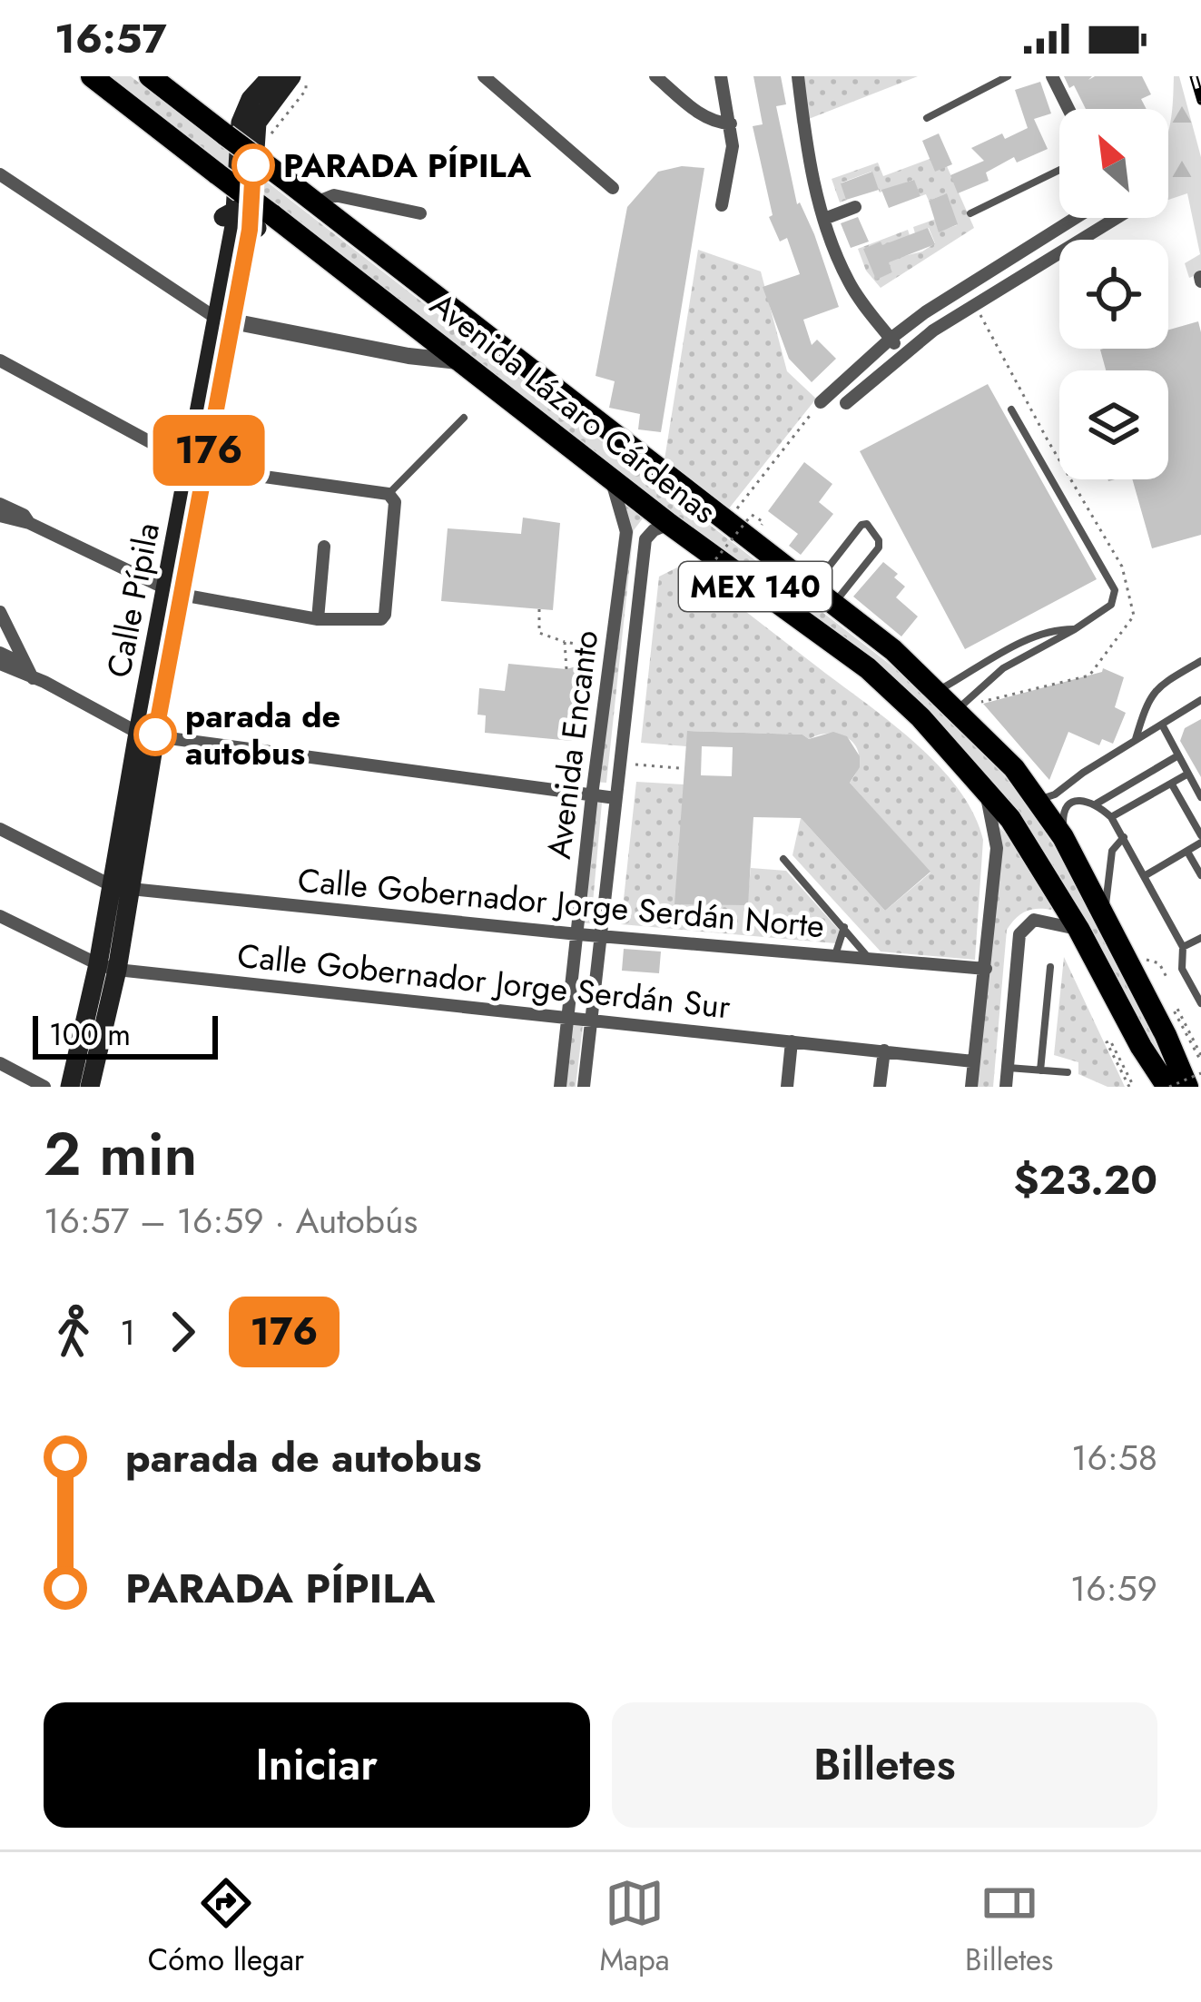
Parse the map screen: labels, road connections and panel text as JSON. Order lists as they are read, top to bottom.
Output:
{
  "streets": {
    "highway": ["Avenida Lázaro Cárdenas", "MEX 140"],
    "main road": ["Calle Pípila"],
    "street": ["Avenida Encanto", "Calle Gobernador Jorge Serdán Norte", "Calle Gobernador Jorge Serdán Sur"]
  },
  "crossings": [
    ["Avenida Lázaro Cárdenas", "MEX 140"],
    ["Avenida Lázaro Cárdenas", "Calle Pípila"],
    ["Avenida Lázaro Cárdenas", "Avenida Encanto"],
    ["Calle Pípila", "Calle Gobernador Jorge Serdán Norte"],
    ["Calle Pípila", "Calle Gobernador Jorge Serdán Sur"],
    ["Avenida Encanto", "Calle Gobernador Jorge Serdán Norte"],
    ["Avenida Encanto", "Calle Gobernador Jorge Serdán Sur"]
  ],
  "places": ["PARADA PÍPILA", "parada de autobus"],
  "lines": ["bus line 176"],
  "scale_bar": "100 m",
  "north": "top left",
  "page": {
    "status": "16:57",
    "on_map": "176",
    "scale": "100 m",
    "heading": ["2 min", "16:57 – 16:59 · Autobús", "$23.20"],
    "legs": ["1", "176"],
    "list": [
      {
        "name": "parada de autobus",
        "value": "16:58"
      },
      {
        "name": "PARADA PÍPILA",
        "value": "16:59"
      }
    ],
    "buttons": ["Iniciar", "Billetes"],
    "tabs": ["Cómo llegar", "Mapa", "Billetes"]
  }
}
